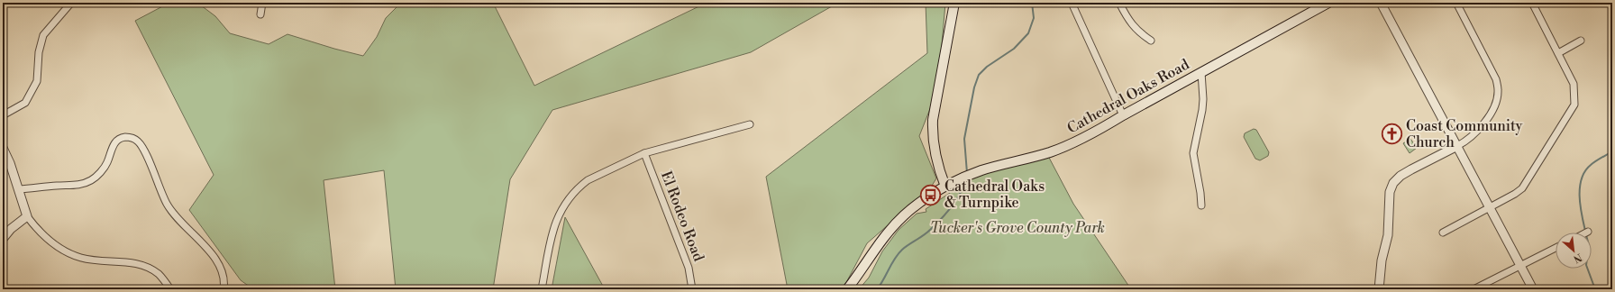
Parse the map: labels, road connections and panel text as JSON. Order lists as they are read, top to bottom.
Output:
{
  "streets": {
    "main road": ["Cathedral Oaks Road"],
    "street": ["El Rodeo Road"]
  },
  "parks": ["Tucker's Grove County Park"],
  "places": {
    "church": ["Coast Community Church"],
    "bus stop": ["Cathedral Oaks & Turnpike"]
  },
  "north": "bottom right"
}
